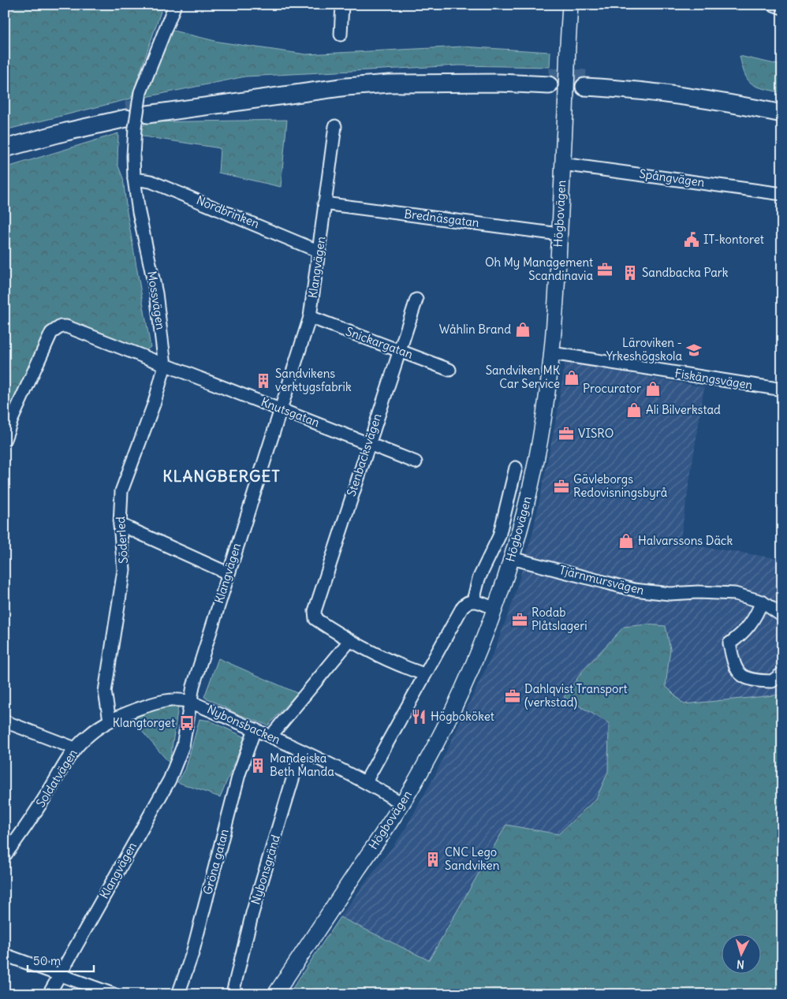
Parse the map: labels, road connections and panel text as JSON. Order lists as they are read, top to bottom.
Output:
{
  "streets": {
    "main road": ["Högbovägen"],
    "street": [
      "Spångvägen",
      "Nordbrinken",
      "Brednäsgatan",
      "Klangvägen",
      "Mossvägen",
      "Snickargatan",
      "Fiskängsvägen",
      "Knutsgatan",
      "Stenbacksvägen",
      "Söderled",
      "Tjärnmursvägen",
      "Nybonsbacken",
      "Soldatvägen",
      "Gröna gatan",
      "Nybonsgränd"
    ]
  },
  "crossings": [
    ["Spångvägen", "Högbovägen"],
    ["Nordbrinken", "Klangvägen"],
    ["Nordbrinken", "Mossvägen"],
    ["Högbovägen", "Brednäsgatan"],
    ["Högbovägen", "Fiskängsvägen"],
    ["Högbovägen", "Tjärnmursvägen"],
    ["Högbovägen", "Nybonsbacken"],
    ["Brednäsgatan", "Klangvägen"],
    ["Klangvägen", "Snickargatan"],
    ["Klangvägen", "Knutsgatan"],
    ["Klangvägen", "Nybonsbacken"],
    ["Klangvägen", "Soldatvägen"],
    ["Mossvägen", "Knutsgatan"],
    ["Mossvägen", "Söderled"],
    ["Snickargatan", "Stenbacksvägen"],
    ["Knutsgatan", "Stenbacksvägen"],
    ["Knutsgatan", "Söderled"],
    ["Söderled", "Soldatvägen"],
    ["Nybonsbacken", "Soldatvägen"],
    ["Nybonsbacken", "Gröna gatan"],
    ["Nybonsbacken", "Nybonsgränd"]
  ],
  "districts": ["KLANGBERGET"],
  "places": {
    "public building": ["IT-kontoret"],
    "office": [
      "Oh My Management Scandinavia",
      "VISRO",
      "Gävleborgs Redovisningsbyrå",
      "Rodab Plåtslageri",
      "Dahlqvist Transport (verkstad)"
    ],
    "building": [
      "Sandbacka Park",
      "Sandvikens verktygsfabrik",
      "Mandeiska Beth Manda",
      "CNC Lego Sandviken"
    ],
    "shop": [
      "Wåhlin Brand",
      "Sandviken MK Car Service",
      "Procurator",
      "Ali Bilverkstad",
      "Halvarssons Däck"
    ],
    "school or university": ["Läroviken - Yrkeshögskola"],
    "restaurant": ["Högboköket"],
    "bus stop": ["Klangtorget"]
  },
  "scale_bar": "50 m",
  "north": "bottom"
}
